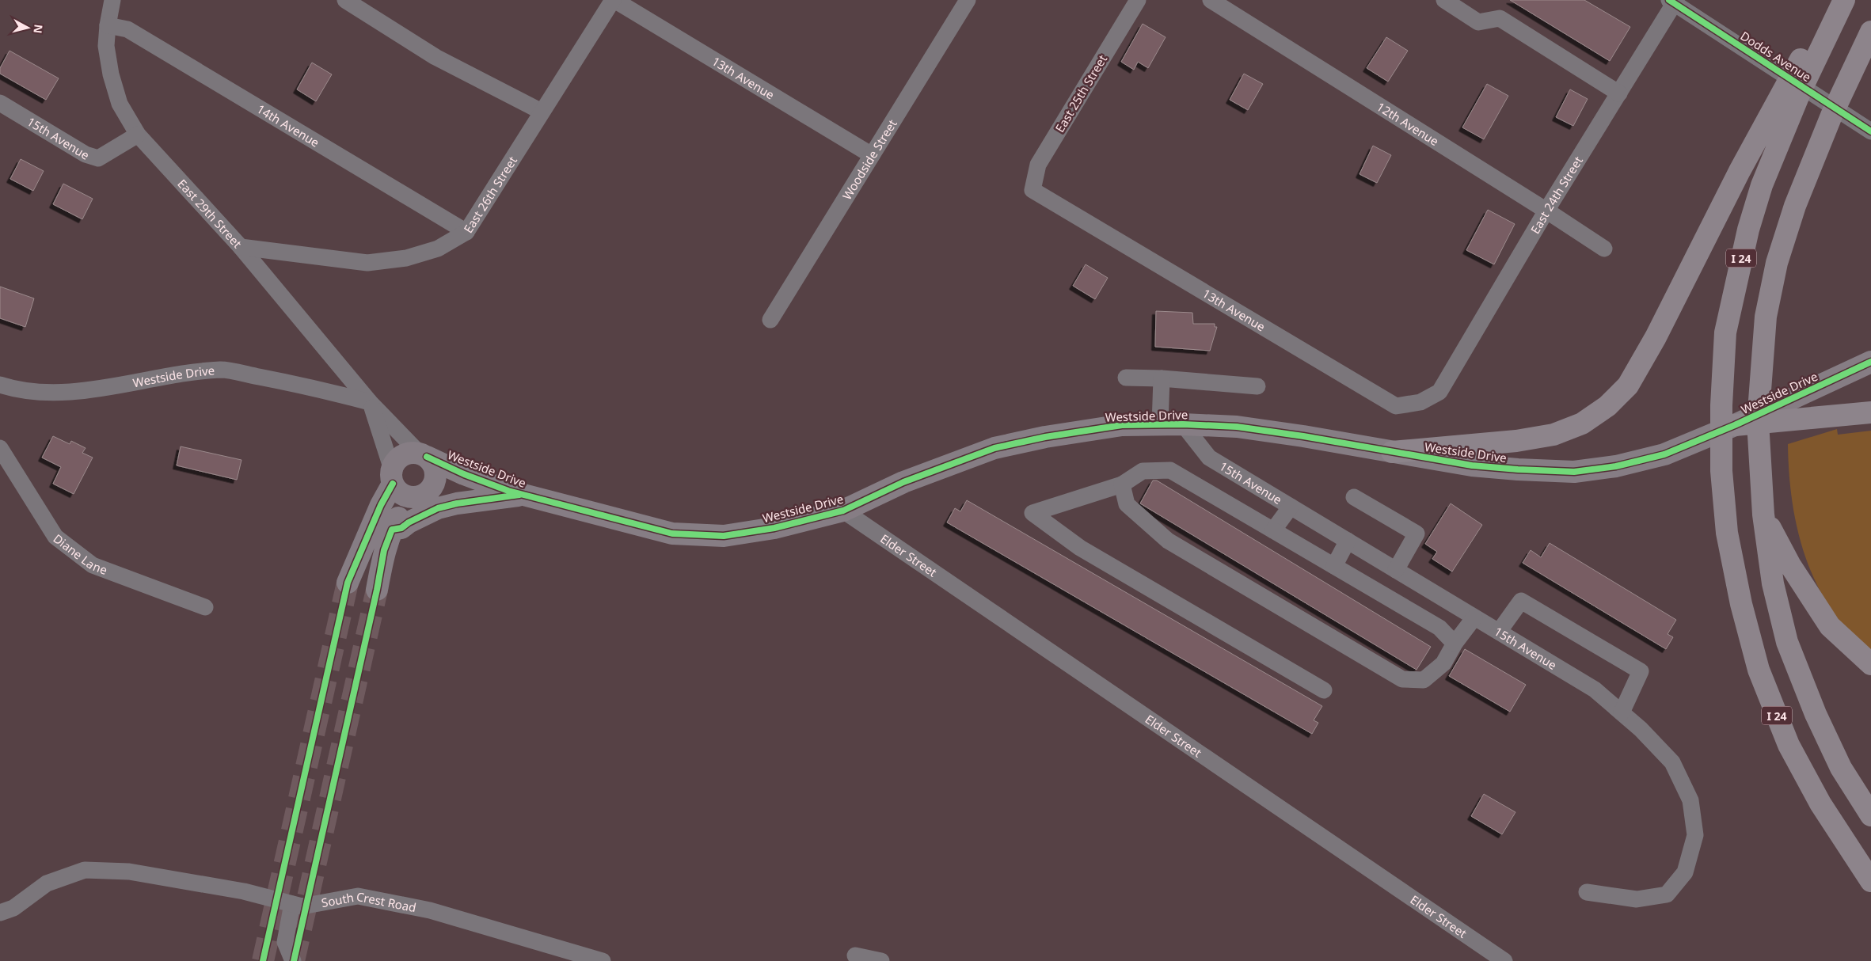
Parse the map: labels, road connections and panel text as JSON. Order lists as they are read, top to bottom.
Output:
{
  "streets": {
    "highway": ["I 24"],
    "main road": ["Westside Drive"],
    "street": [
      "Dodds Avenue",
      "13th Avenue",
      "East 25th Street",
      "12th Avenue",
      "14th Avenue",
      "15th Avenue",
      "Woodside Street",
      "East 26th Street",
      "East 24th Street",
      "East 29th Street",
      "Diane Lane",
      "Elder Street",
      "South Crest Road"
    ]
  },
  "crossings": [
    ["Dodds Avenue", "East 24th Street"],
    ["13th Avenue", "East 25th Street"],
    ["13th Avenue", "Woodside Street"],
    ["13th Avenue", "East 26th Street"],
    ["13th Avenue", "East 24th Street"],
    ["12th Avenue", "East 24th Street"],
    ["14th Avenue", "East 26th Street"],
    ["14th Avenue", "East 29th Street"],
    ["15th Avenue", "East 29th Street"],
    ["15th Avenue", "Westside Drive"],
    ["East 26th Street", "East 29th Street"],
    ["East 29th Street", "Westside Drive"],
    ["Westside Drive", "Elder Street"]
  ],
  "north": "right"
}
